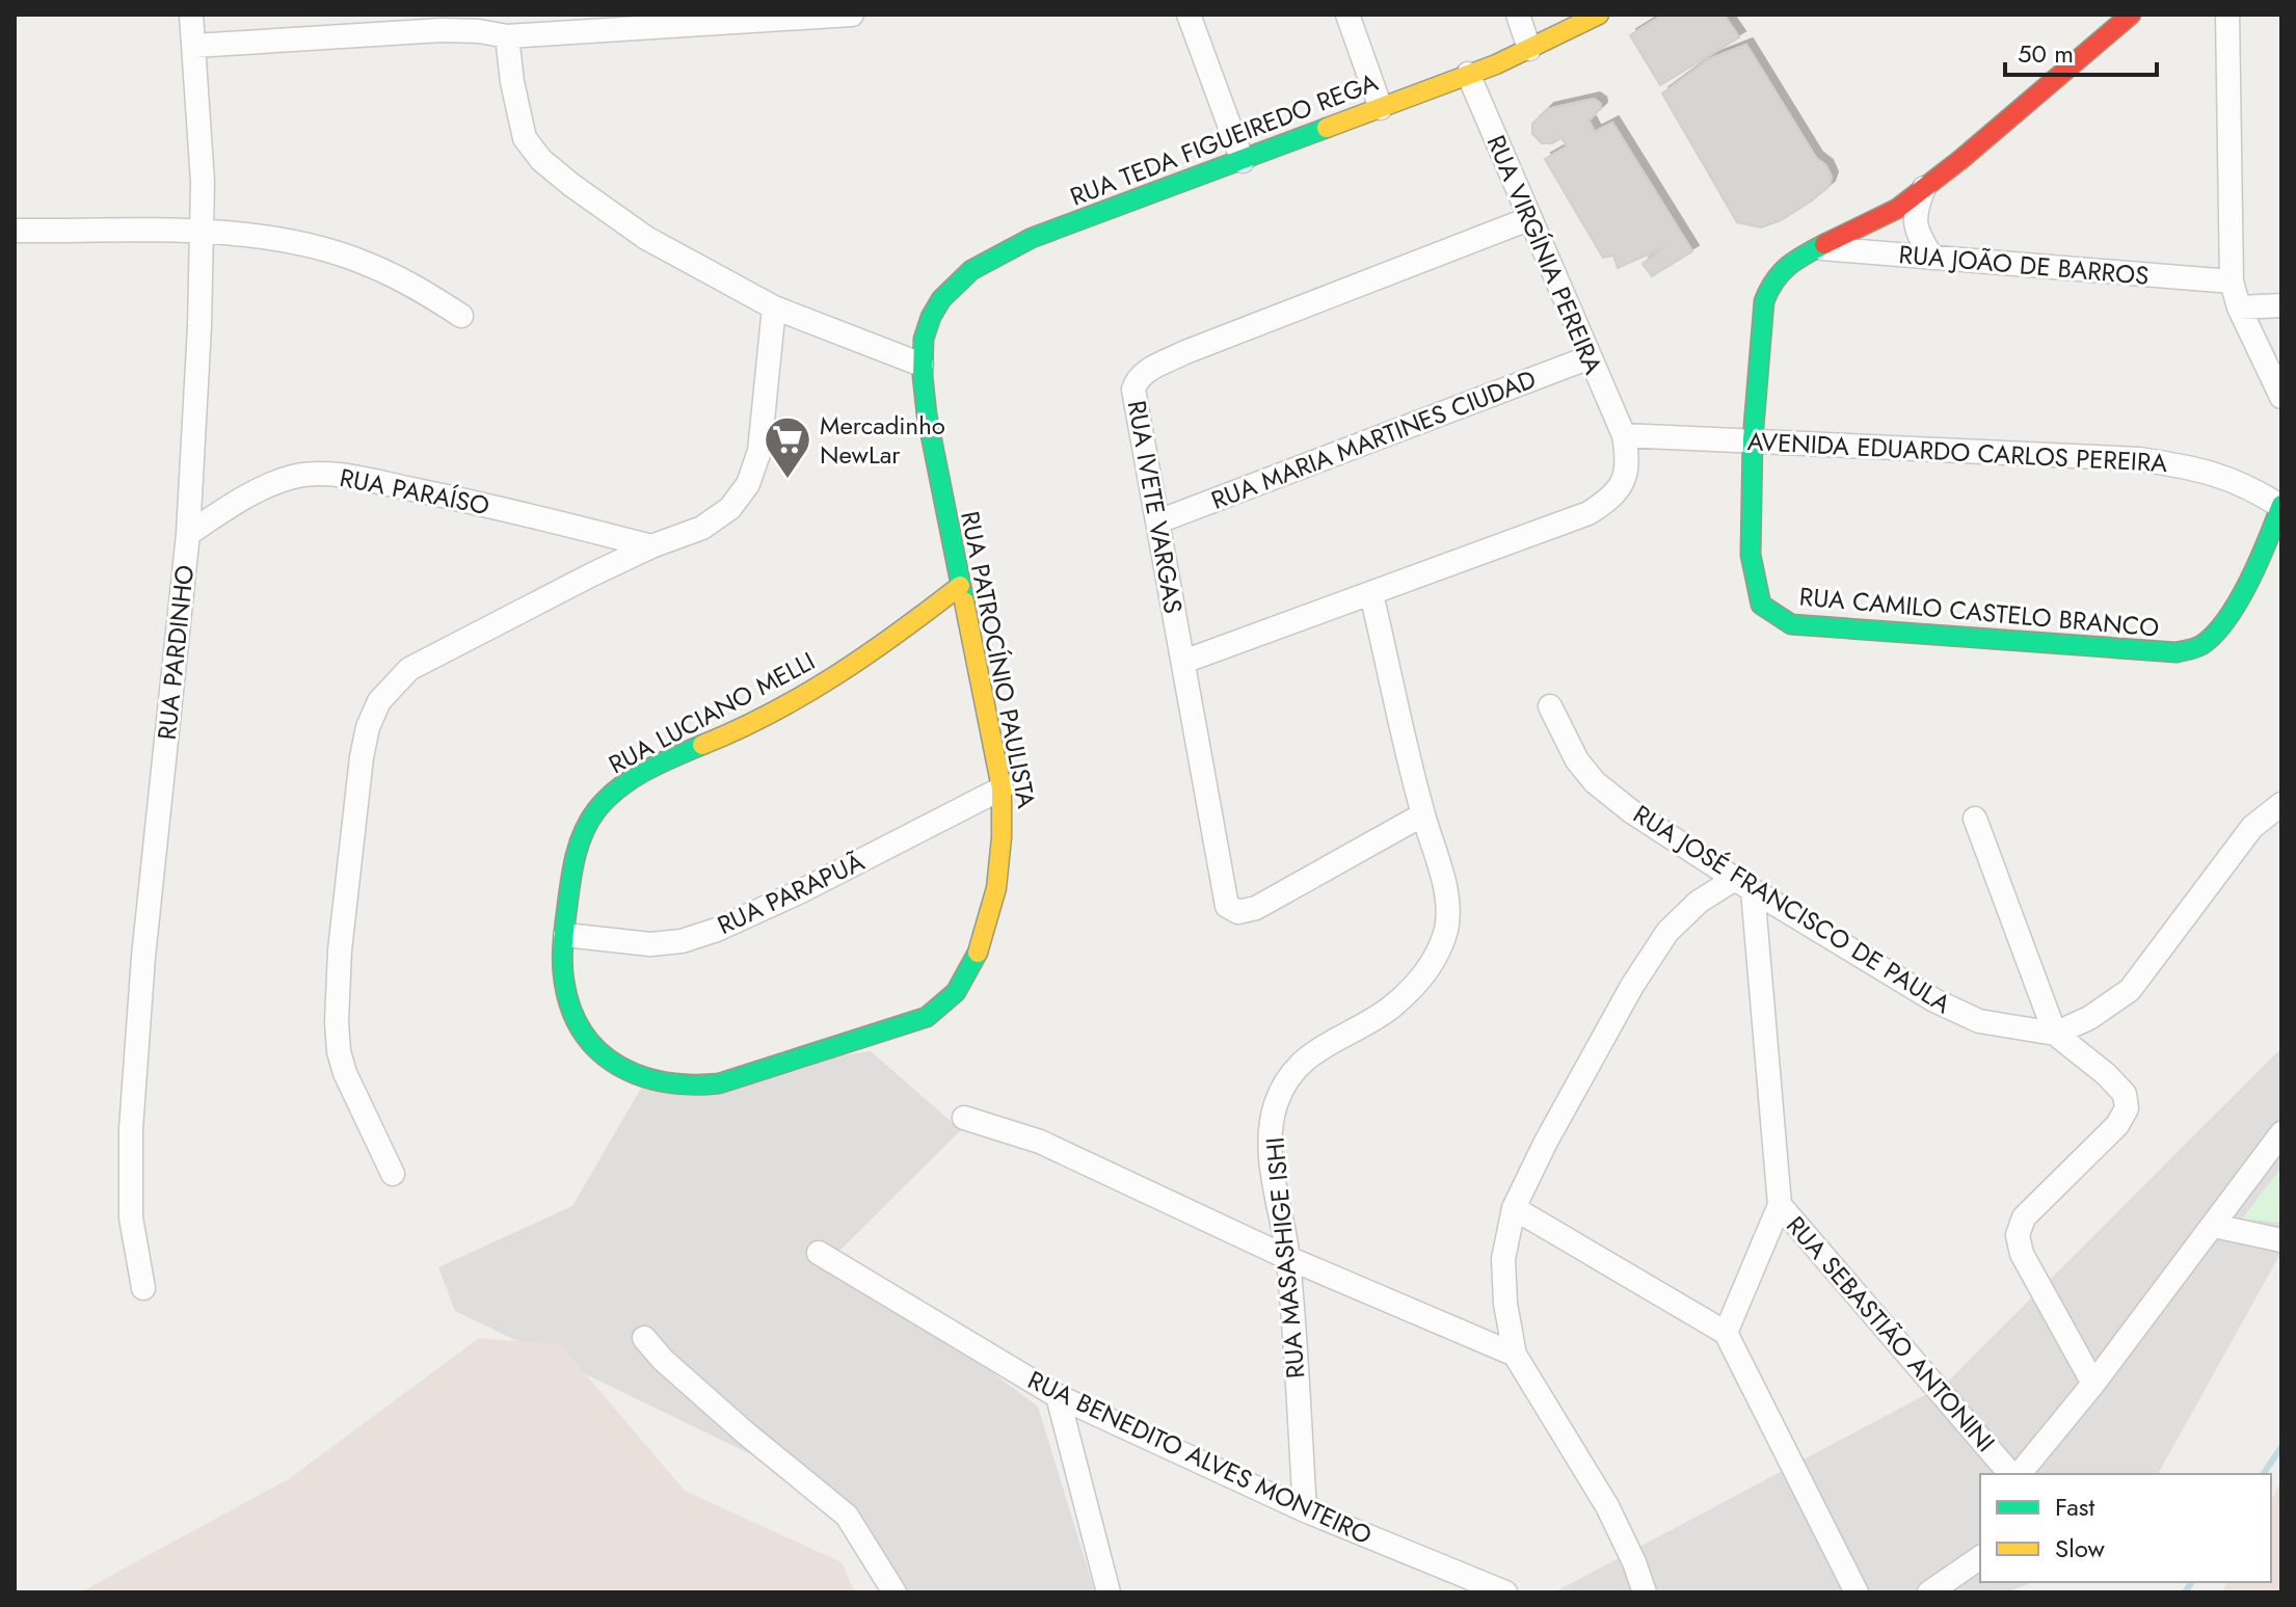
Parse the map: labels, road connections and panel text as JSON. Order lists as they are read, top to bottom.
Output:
{
  "streets": {
    "street": [
      "RUA TEDA FIGUEIREDO REGA",
      "RUA VIRGÍNIA PEREIRA",
      "RUA JOÃO DE BARROS",
      "RUA MARIA MARTINES CIUDAD",
      "AVENIDA EDUARDO CARLOS PEREIRA",
      "RUA PARAÍSO",
      "RUA IVETE VARGAS",
      "RUA CAMILO CASTELO BRANCO",
      "RUA PARDINHO",
      "RUA PATROCÍNIO PAULISTA",
      "RUA LUCIANO MELLI",
      "RUA PARAPUÃ",
      "RUA JOSÉ FRANCISCO DE PAULA",
      "RUA MASASHIGE ISHI",
      "RUA SEBASTIÃO ANTONINI",
      "RUA BENEDITO ALVES MONTEIRO"
    ]
  },
  "crossings": [
    ["RUA TEDA FIGUEIREDO REGA", "RUA VIRGÍNIA PEREIRA"],
    ["RUA TEDA FIGUEIREDO REGA", "RUA PATROCÍNIO PAULISTA"],
    ["RUA VIRGÍNIA PEREIRA", "RUA MARIA MARTINES CIUDAD"],
    ["RUA VIRGÍNIA PEREIRA", "AVENIDA EDUARDO CARLOS PEREIRA"],
    ["RUA VIRGÍNIA PEREIRA", "RUA IVETE VARGAS"],
    ["RUA JOÃO DE BARROS", "RUA CAMILO CASTELO BRANCO"],
    ["RUA MARIA MARTINES CIUDAD", "RUA IVETE VARGAS"],
    ["AVENIDA EDUARDO CARLOS PEREIRA", "RUA CAMILO CASTELO BRANCO"],
    ["RUA PARAÍSO", "RUA PARDINHO"],
    ["RUA IVETE VARGAS", "RUA MASASHIGE ISHI"],
    ["RUA PATROCÍNIO PAULISTA", "RUA LUCIANO MELLI"],
    ["RUA PATROCÍNIO PAULISTA", "RUA PARAPUÃ"],
    ["RUA LUCIANO MELLI", "RUA PARAPUÃ"],
    ["RUA JOSÉ FRANCISCO DE PAULA", "RUA SEBASTIÃO ANTONINI"],
    ["RUA MASASHIGE ISHI", "RUA BENEDITO ALVES MONTEIRO"]
  ],
  "places": {
    "supermarket": ["Mercadinho NewLar"]
  },
  "legend": ["Fast", "Slow"],
  "scale_bar": "50 m"
}
